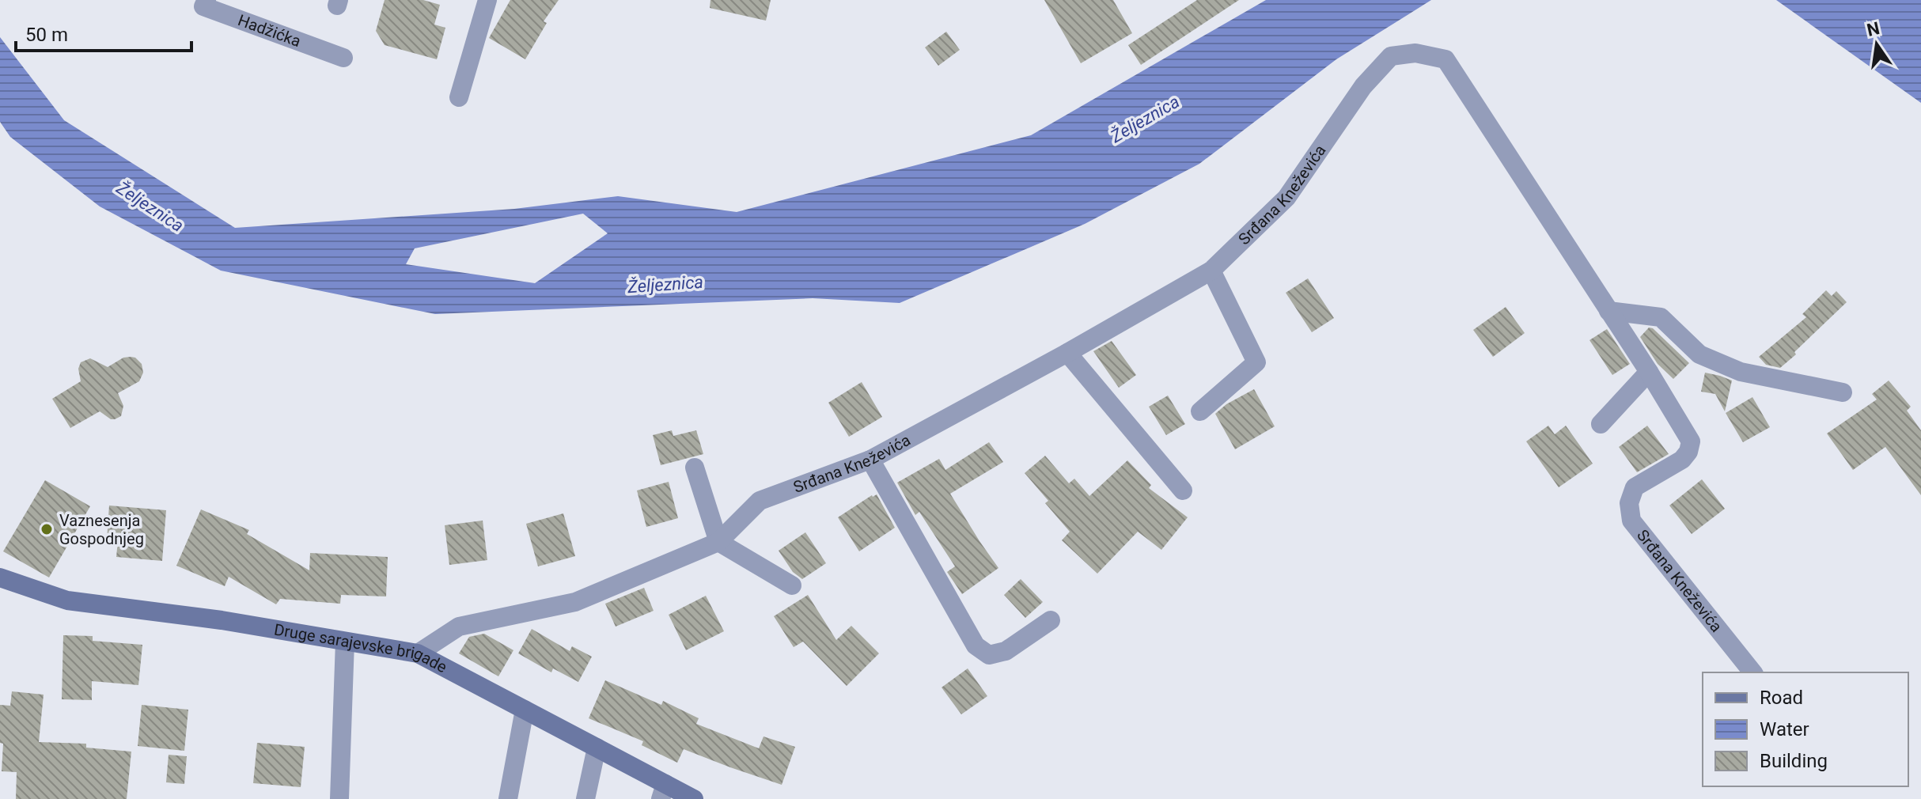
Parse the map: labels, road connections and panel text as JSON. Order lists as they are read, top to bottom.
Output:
{
  "streets": {
    "main road": ["Druge sarajevske brigade"],
    "street": ["Hadžićka", "Srđana Kneževića"]
  },
  "crossings": [
    ["Srđana Kneževića", "Druge sarajevske brigade"]
  ],
  "water": ["Željeznica"],
  "places": ["Vaznesenja Gospodnjeg"],
  "legend": ["Road", "Water", "Building"],
  "scale_bar": "50 m",
  "north": "top"
}
